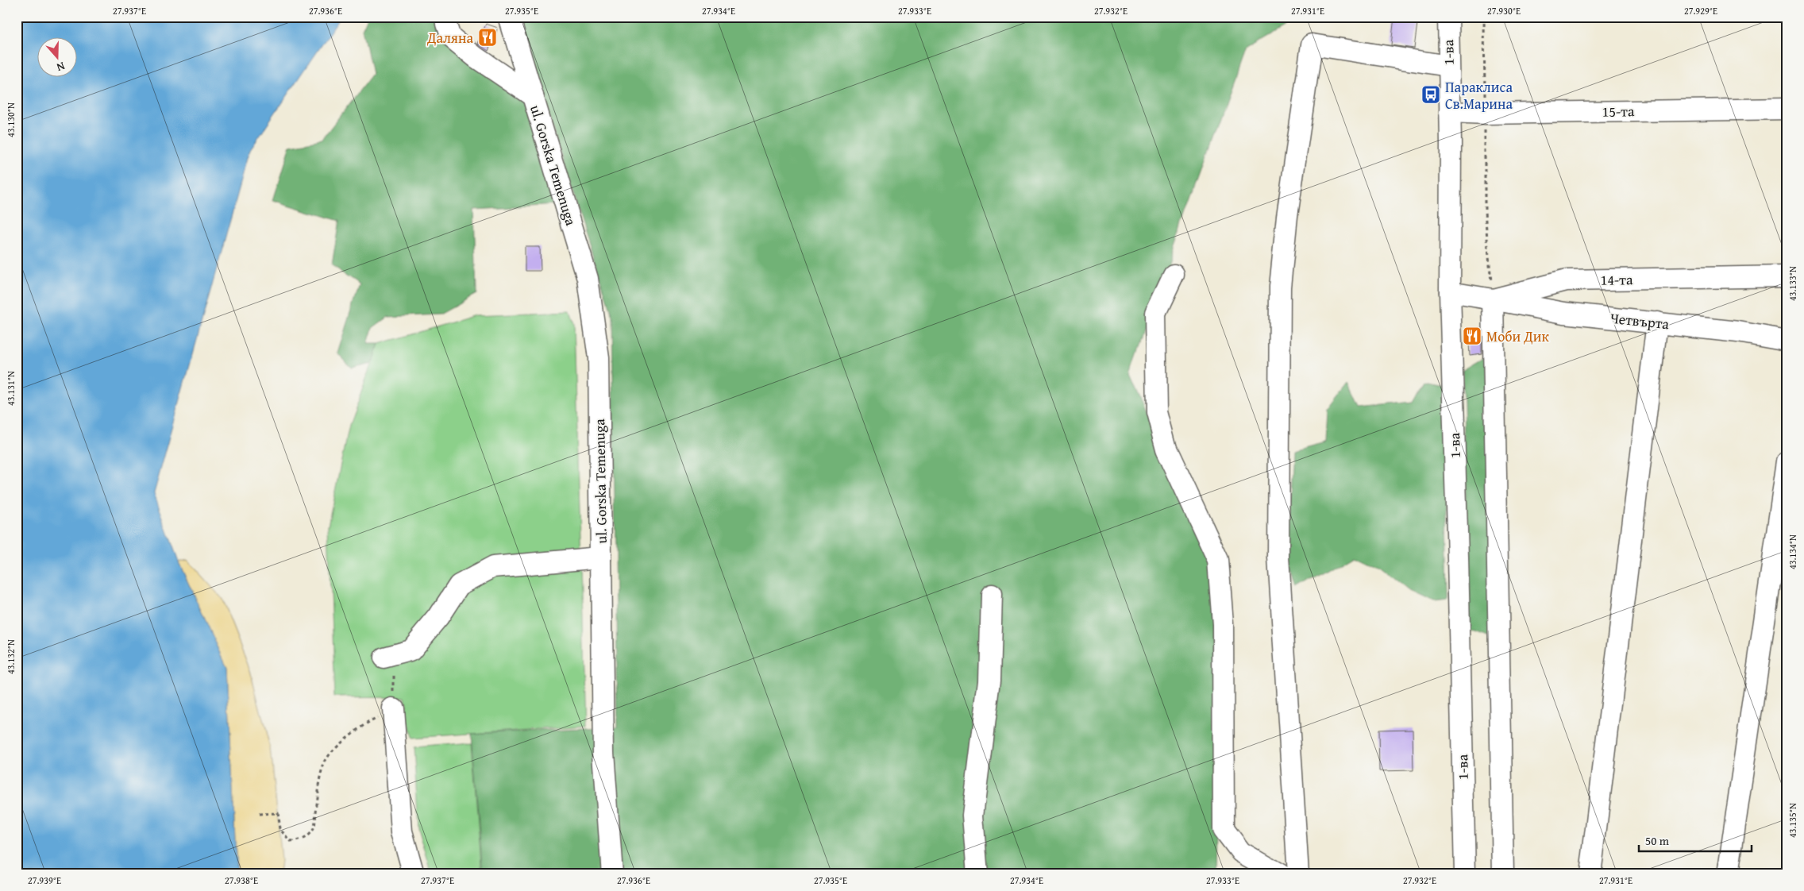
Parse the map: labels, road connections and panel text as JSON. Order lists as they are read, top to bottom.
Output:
{
  "streets": {
    "street": [
      "1-ва",
      "15-та",
      "ul. Gorska Temenuga",
      "14-та",
      "Четвърта"
    ]
  },
  "crossings": [
    ["1-ва", "15-та"],
    ["1-ва", "14-та"],
    ["14-та", "Четвърта"]
  ],
  "places": {
    "restaurant": ["Даляна", "Моби Дик"],
    "bus stop": ["Параклиса Св.Марина"]
  },
  "scale_bar": "50 m",
  "north": "bottom",
  "coordinates": [
    "27.937°E",
    "27.936°E",
    "27.935°E",
    "27.934°E",
    "27.933°E",
    "27.932°E",
    "27.931°E",
    "27.930°E",
    "27.929°E",
    "43.130°N",
    "43.133°N",
    "43.131°N",
    "43.134°N",
    "43.132°N",
    "43.135°N",
    "27.939°E",
    "27.938°E"
  ]
}
